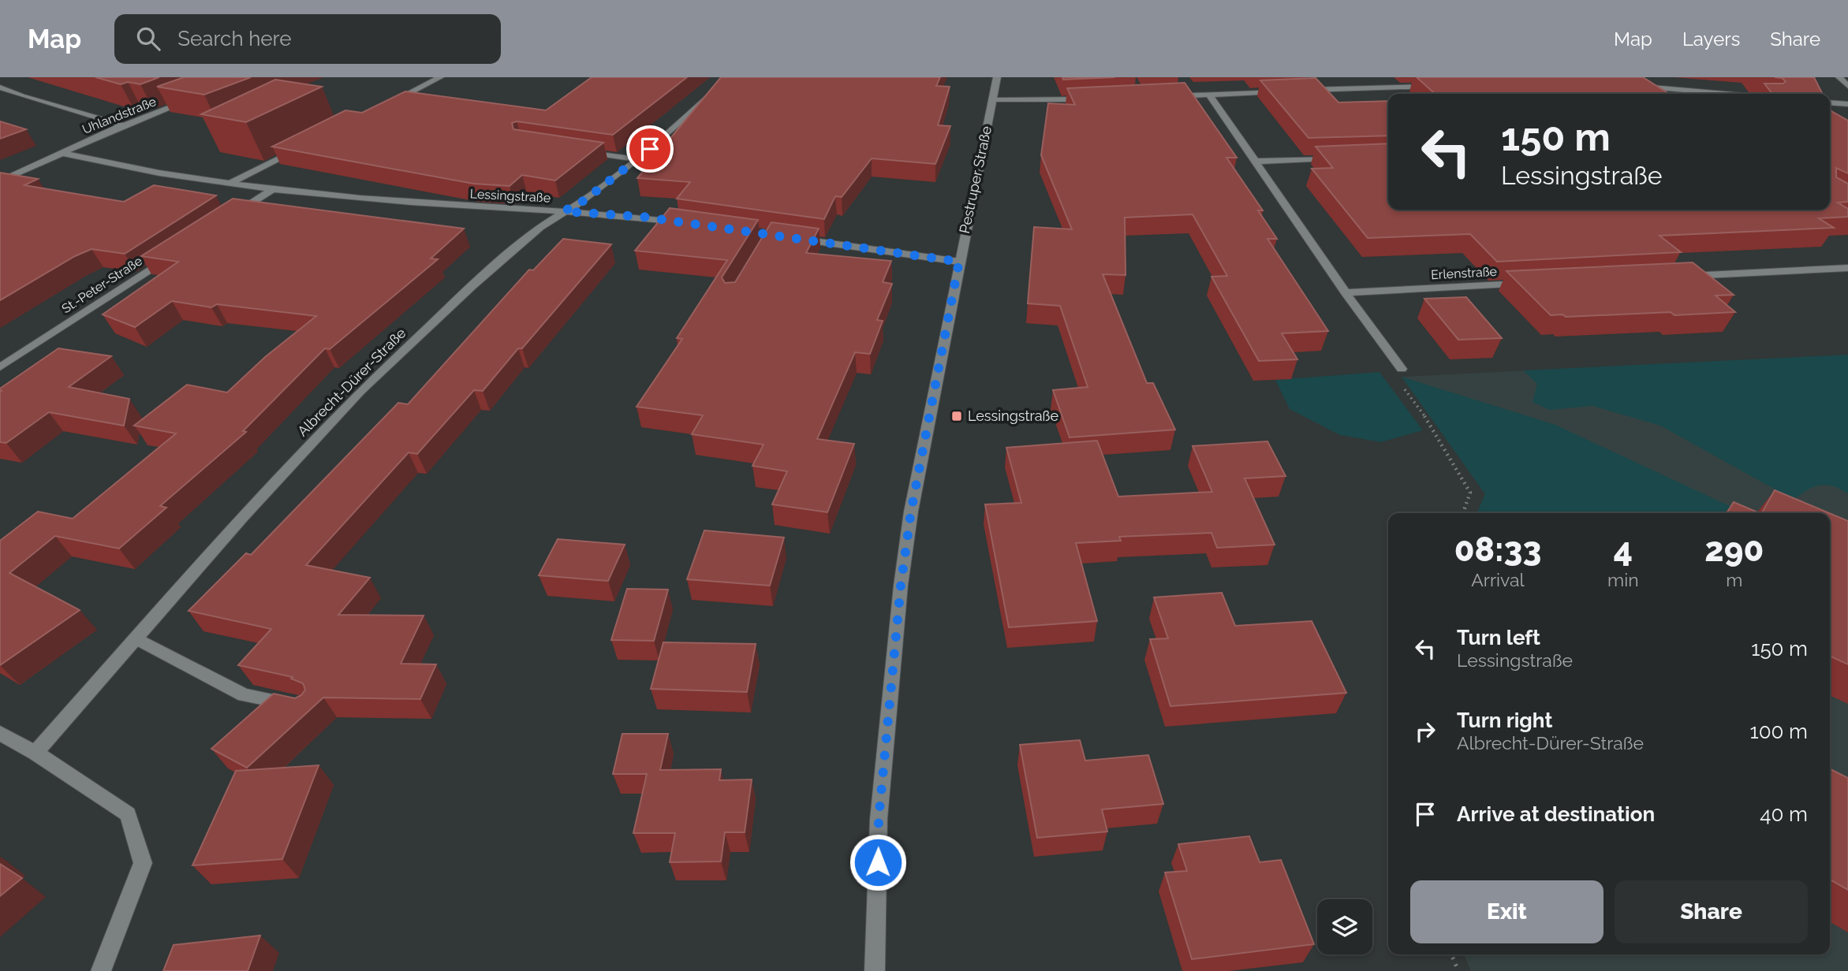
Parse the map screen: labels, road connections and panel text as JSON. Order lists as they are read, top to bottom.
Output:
{
  "streets": {
    "street": [
      "Uhlandstraße",
      "Pestruper Straße",
      "Lessingstraße",
      "Erlenstraße",
      "St.-Peter-Straße",
      "Albrecht-Dürer-Straße"
    ]
  },
  "crossings": [
    ["Uhlandstraße", "Lessingstraße"],
    ["Lessingstraße", "Albrecht-Dürer-Straße"]
  ],
  "places": {
    "transit": ["Lessingstraße"]
  },
  "page": {
    "header": "Map",
    "search": "Search here",
    "nav": ["Map", "Layers", "Share"],
    "turn": ["150 m", "Lessingstraße"],
    "eta": [
      "08:33",
      "Arrival",
      "4",
      "min",
      "290",
      "m"
    ],
    "list": [
      {
        "name": "Turn left",
        "note": "Lessingstraße",
        "value": "150 m"
      },
      {
        "name": "Turn right",
        "note": "Albrecht-Dürer-Straße",
        "value": "100 m"
      },
      {
        "name": "Arrive at destination",
        "value": "40 m"
      }
    ],
    "buttons": ["Exit", "Share"]
  }
}
